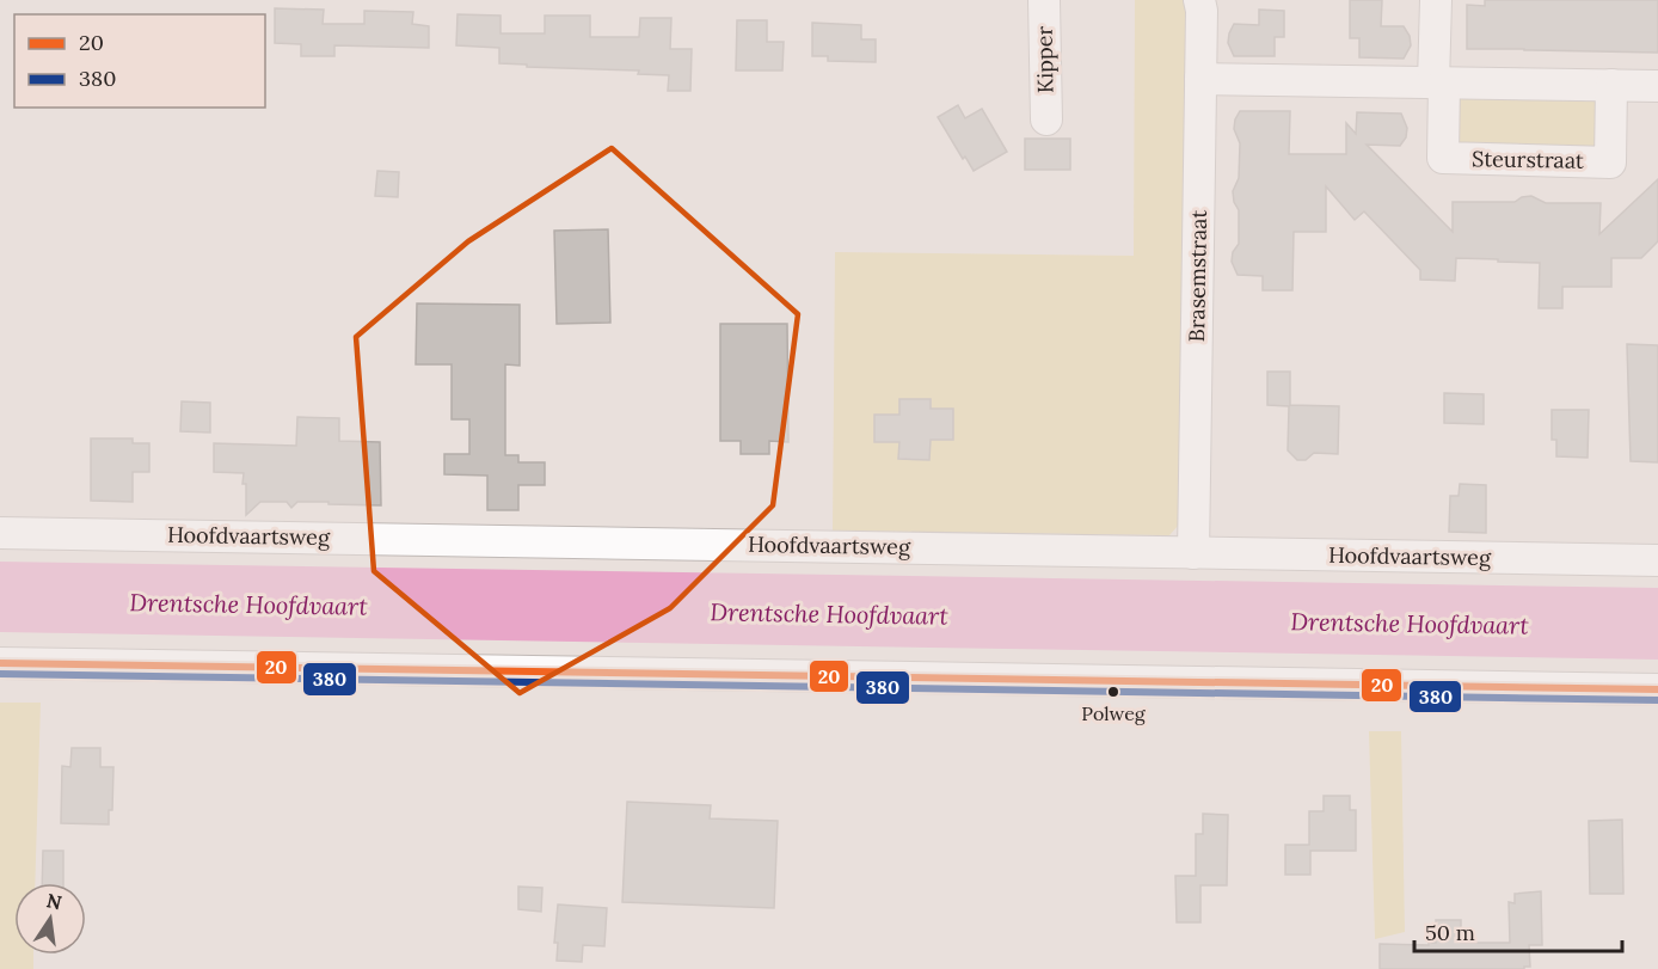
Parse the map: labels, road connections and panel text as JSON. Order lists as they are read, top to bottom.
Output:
{
  "streets": {
    "street": [
      "Kipper",
      "Steurstraat",
      "Brasemstraat",
      "Hoofdvaartsweg"
    ]
  },
  "crossings": [
    ["Brasemstraat", "Hoofdvaartsweg"]
  ],
  "water": ["Drentsche Hoofdvaart"],
  "places": ["Polweg"],
  "lines": ["transit line 20", "transit line 380"],
  "legend": ["20", "380"],
  "scale_bar": "50 m",
  "north": "top"
}
